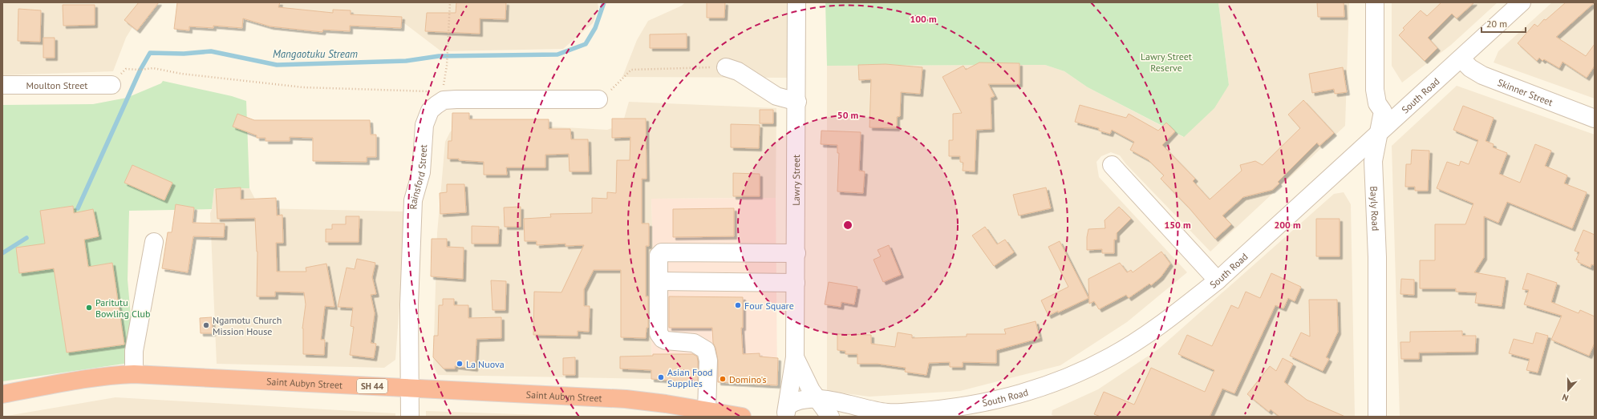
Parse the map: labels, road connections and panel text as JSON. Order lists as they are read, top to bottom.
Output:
{
  "streets": {
    "highway": ["Saint Aubyn Street", "SH 44"],
    "street": [
      "Moulton Street",
      "Skinner Street",
      "South Road",
      "Rainsford Street",
      "Lawry Street",
      "Bayly Road"
    ]
  },
  "crossings": [
    ["Skinner Street", "South Road"],
    ["South Road", "Lawry Street"],
    ["South Road", "Bayly Road"],
    ["Rainsford Street", "Saint Aubyn Street"]
  ],
  "water": ["Mangaotuku Stream"],
  "parks": ["Lawry Street Reserve"],
  "places": [
    "Four Square",
    "Paritutu Bowling Club",
    "Ngamotu Church Mission House",
    "La Nuova",
    "Asian Food Supplies",
    "Domino's"
  ],
  "scale_bar": "20 m",
  "north": "bottom",
  "rings": [
    "100 m",
    "50 m",
    "150 m",
    "200 m"
  ]
}
